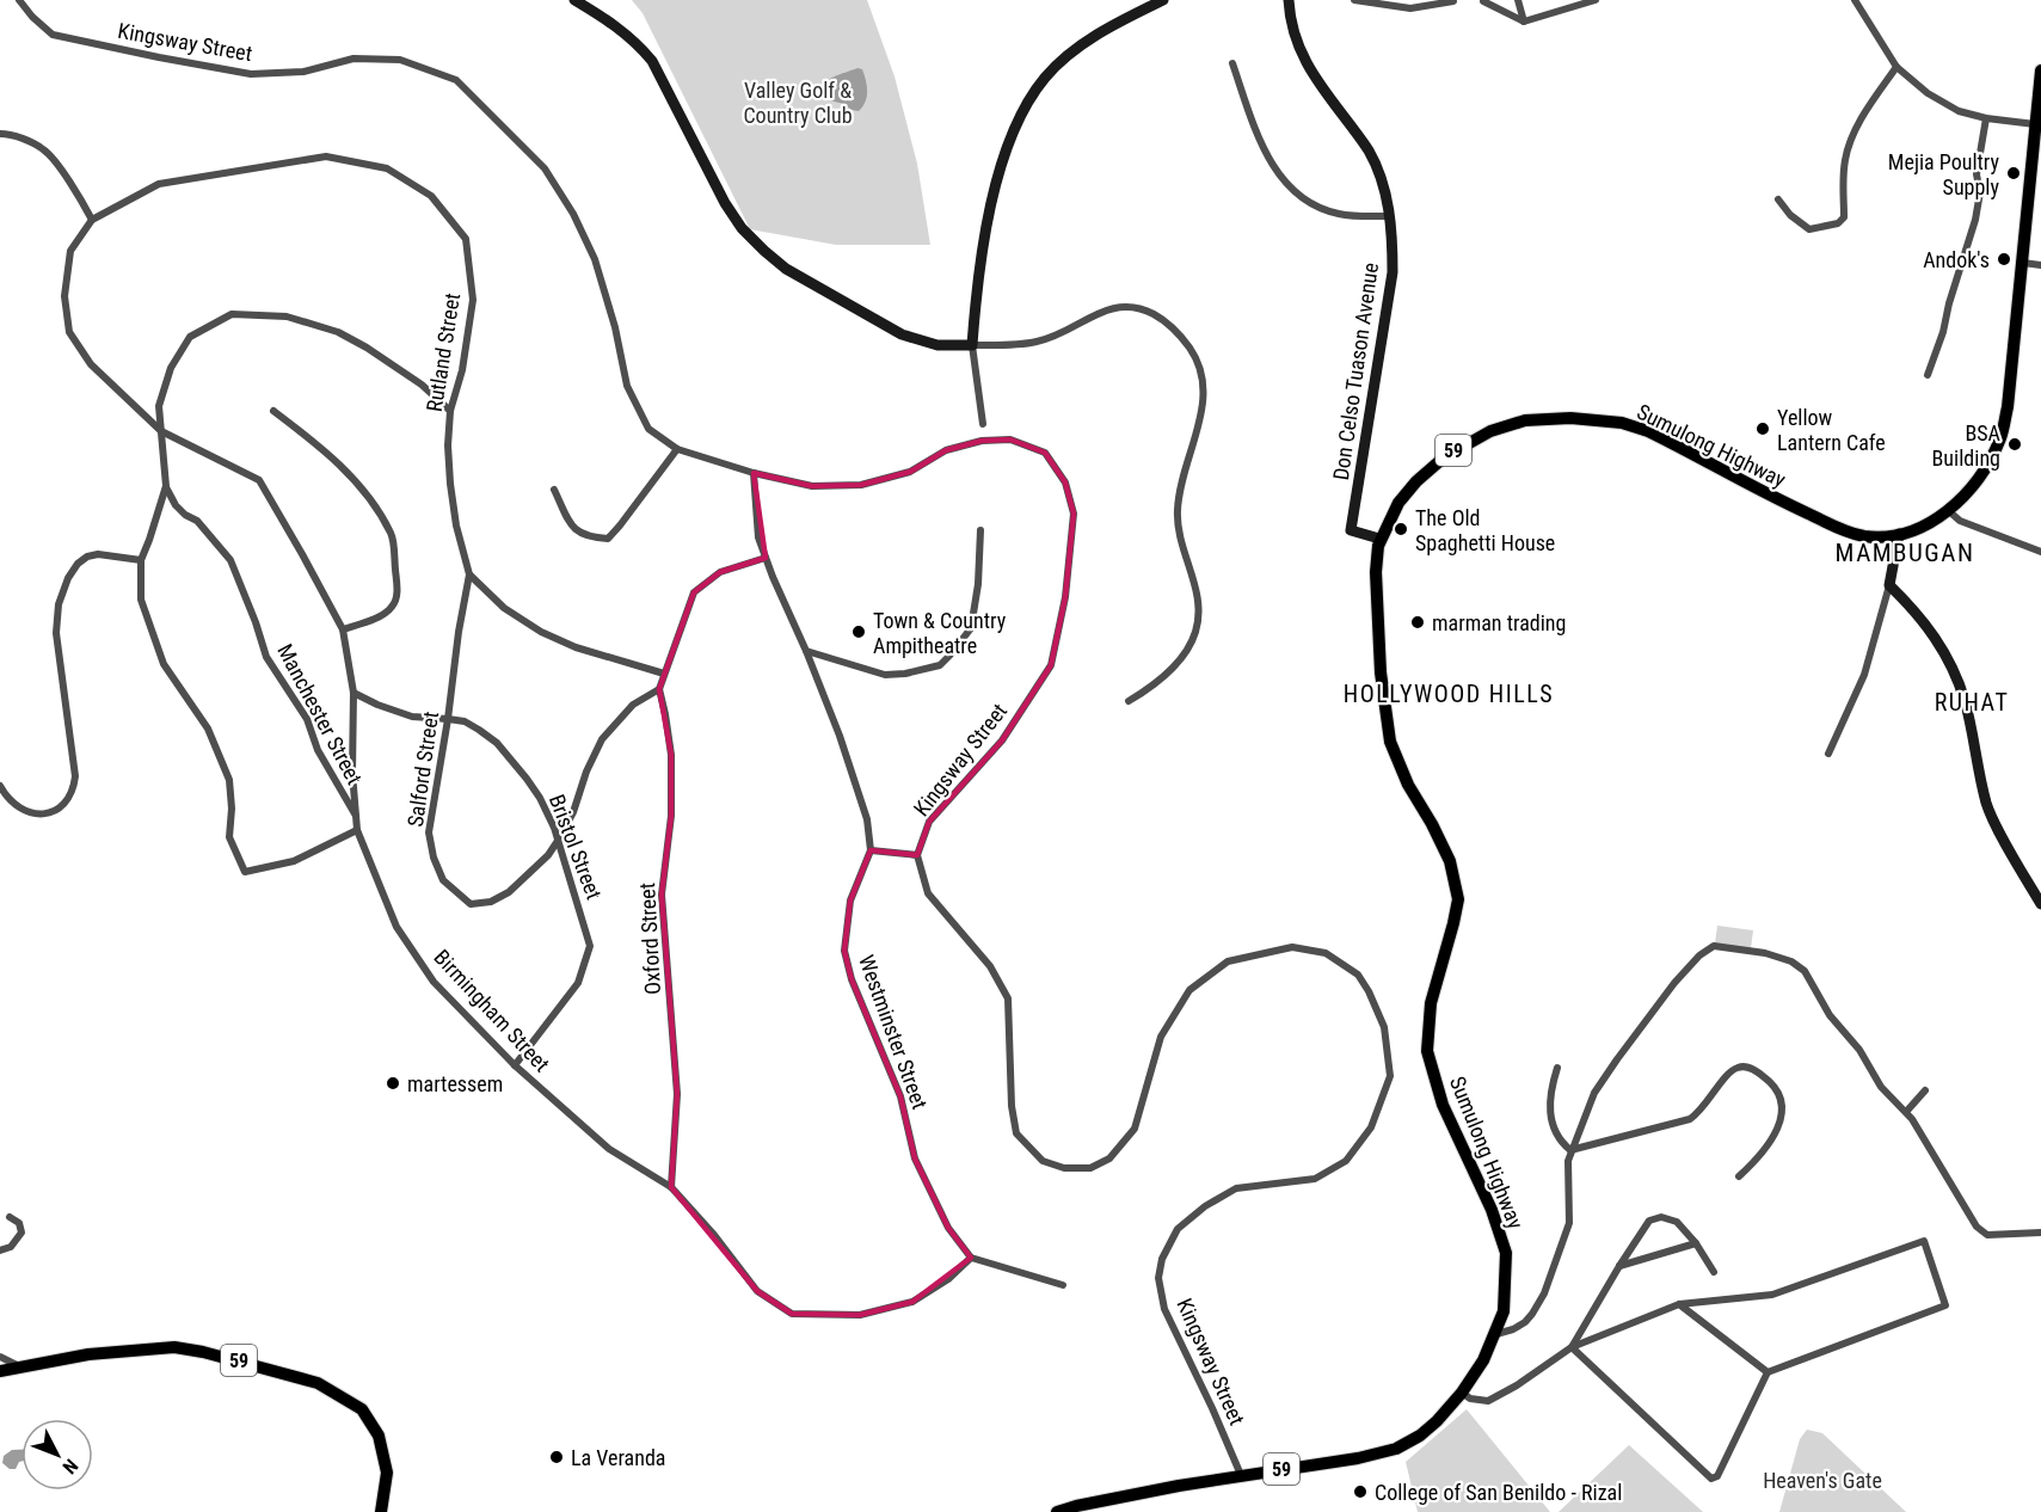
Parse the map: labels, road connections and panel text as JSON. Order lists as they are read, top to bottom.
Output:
{
  "streets": {
    "main road": ["Sumulong Highway", "59"],
    "street": [
      "Kingsway Street",
      "Rutland Street",
      "Don Celso Tuason Avenue",
      "Manchester Street",
      "Salford Street",
      "Bristol Street",
      "Oxford Street",
      "Birmingham Street",
      "Westminster Street"
    ]
  },
  "crossings": [
    ["Kingsway Street", "Sumulong Highway"],
    ["Rutland Street", "Salford Street"],
    ["Rutland Street", "Birmingham Street"],
    ["Don Celso Tuason Avenue", "Sumulong Highway"],
    ["Manchester Street", "Birmingham Street"],
    ["Salford Street", "Bristol Street"],
    ["Salford Street", "Oxford Street"],
    ["Bristol Street", "Birmingham Street"],
    ["Oxford Street", "Birmingham Street"],
    ["Birmingham Street", "Westminster Street"]
  ],
  "districts": ["MAMBUGAN", "HOLLYWOOD HILLS", "RUHAT"],
  "parks": ["Valley Golf & Country Club", "Heaven's Gate"],
  "places": [
    "Mejia Poultry Supply",
    "Andok's",
    "Yellow Lantern Cafe",
    "BSA Building",
    "The Old Spaghetti House",
    "marman trading",
    "Town & Country Ampitheatre",
    "martessem",
    "La Veranda",
    "College of San Benildo - Rizal"
  ],
  "north": "bottom right"
}
